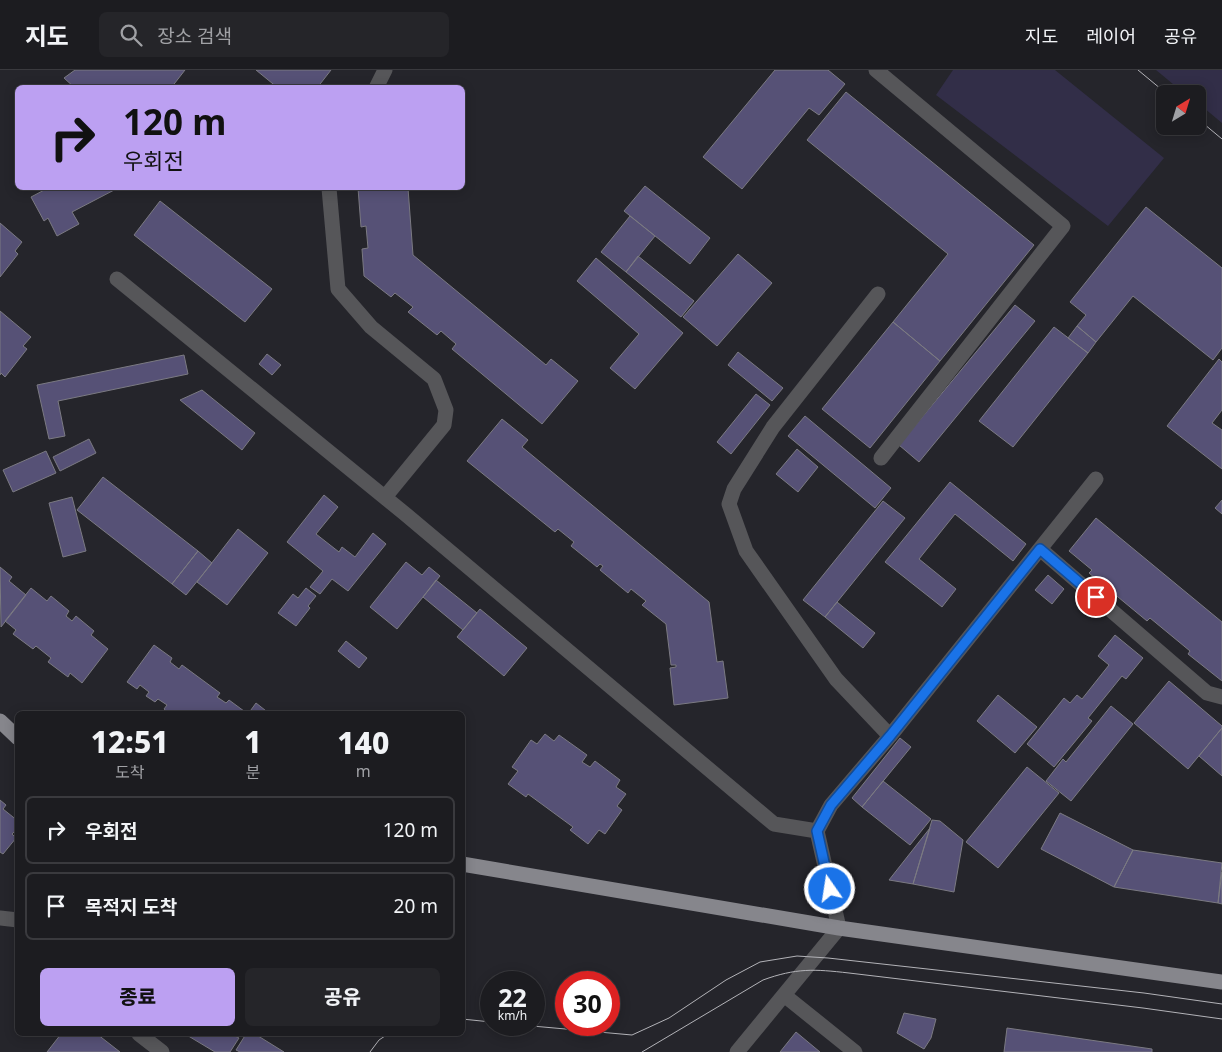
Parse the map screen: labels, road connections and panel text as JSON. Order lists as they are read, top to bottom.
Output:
{
  "north": "top right",
  "page": {
    "header": "지도",
    "search": "장소 검색",
    "nav": ["지도", "레이어", "공유"],
    "turn": ["120 m", "우회전"],
    "eta": [
      "12:51",
      "도착",
      "1",
      "분",
      "140",
      "m"
    ],
    "list": [
      {
        "name": "우회전",
        "value": "120 m"
      },
      {
        "name": "목적지 도착",
        "value": "20 m"
      }
    ],
    "buttons": ["종료", "공유"],
    "speed": "22 km/h",
    "limit": "30"
  }
}
